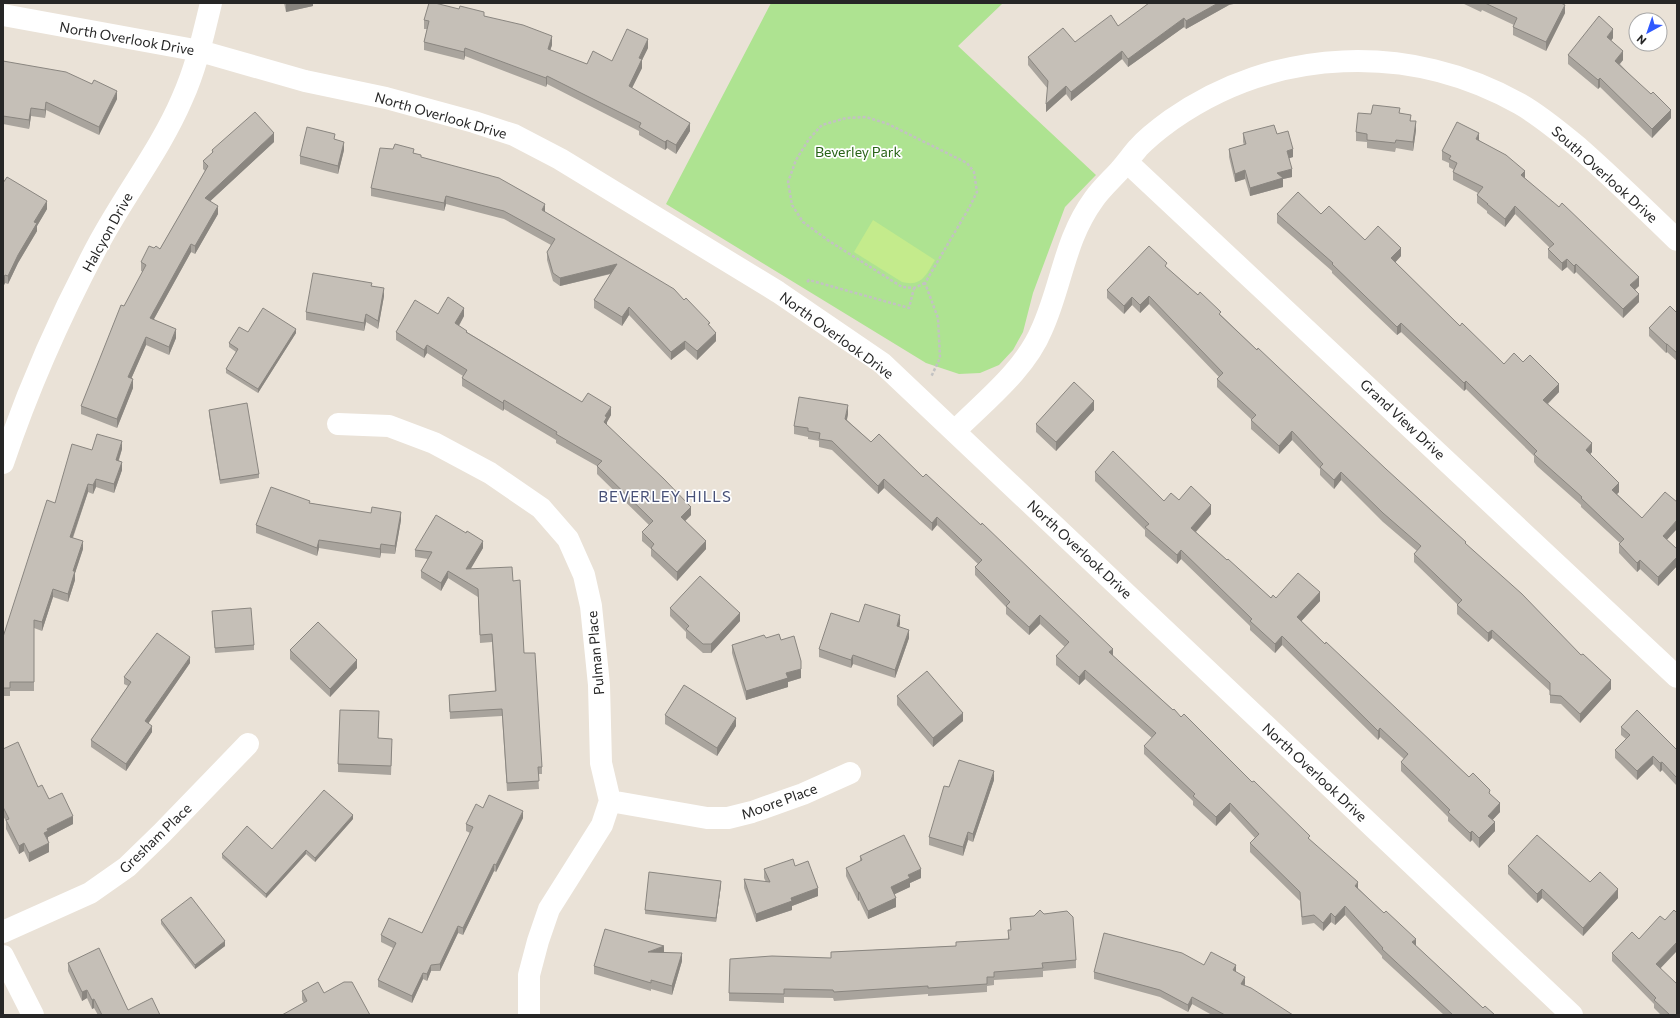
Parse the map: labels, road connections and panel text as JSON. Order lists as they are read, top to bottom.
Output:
{
  "streets": {
    "street": [
      "North Overlook Drive",
      "South Overlook Drive",
      "Halcyon Drive",
      "Grand View Drive",
      "Pulman Place",
      "Moore Place",
      "Gresham Place"
    ]
  },
  "crossings": [
    ["North Overlook Drive", "South Overlook Drive"],
    ["North Overlook Drive", "Halcyon Drive"],
    ["South Overlook Drive", "Grand View Drive"],
    ["Pulman Place", "Moore Place"]
  ],
  "districts": ["BEVERLEY HILLS"],
  "parks": ["Beverley Park"],
  "north": "bottom left"
}
